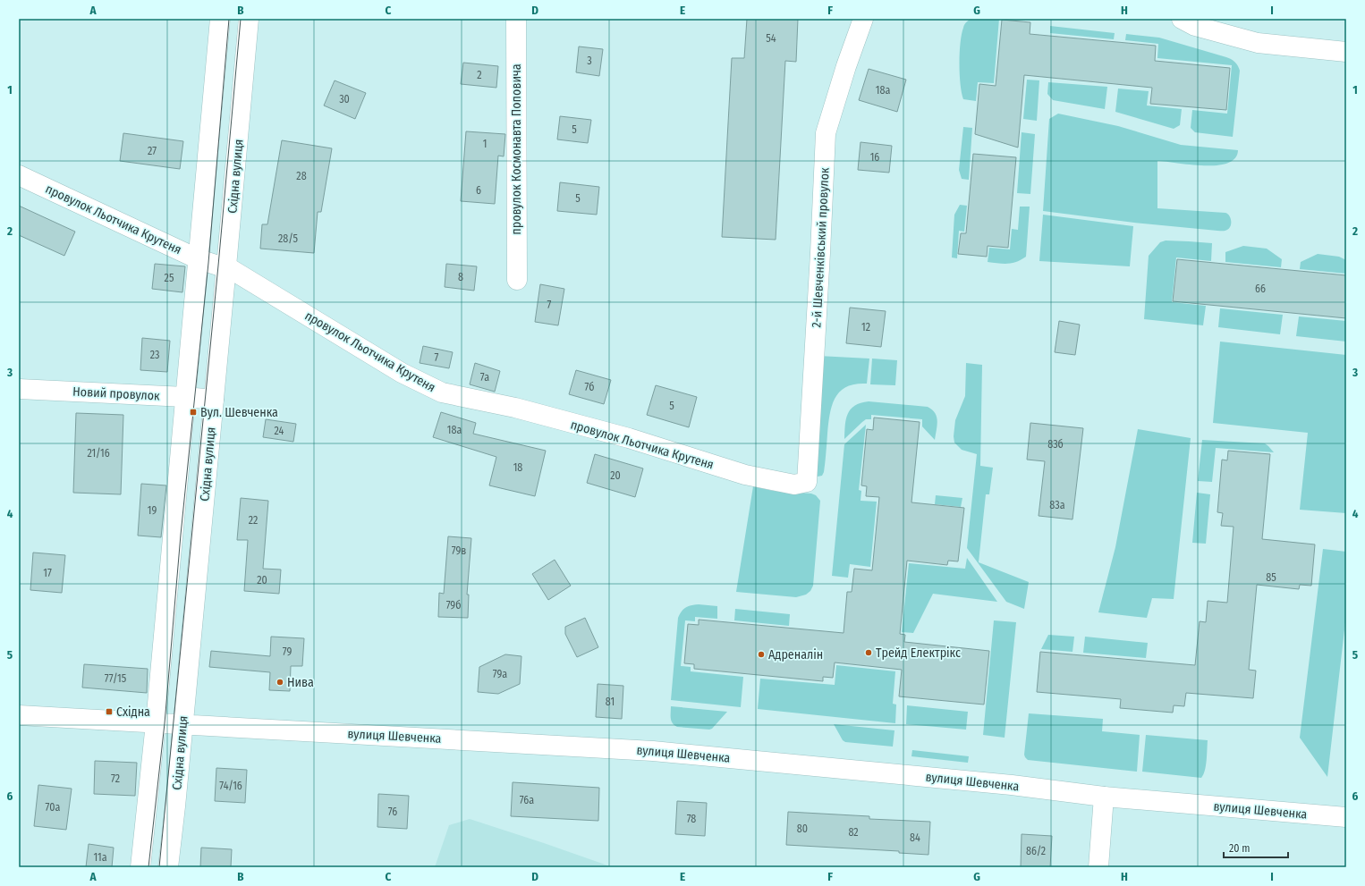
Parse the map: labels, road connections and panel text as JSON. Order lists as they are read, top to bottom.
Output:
{
  "streets": {
    "street": [
      "провулок Космонавта Поповича",
      "Східна вулиця",
      "провулок Льотчика Крутеня",
      "2-й Шевченківський провулок",
      "Новий провулок",
      "вулиця Шевченка"
    ]
  },
  "crossings": [
    ["Східна вулиця", "провулок Льотчика Крутеня"],
    ["Східна вулиця", "Новий провулок"],
    ["Східна вулиця", "вулиця Шевченка"],
    ["провулок Льотчика Крутеня", "2-й Шевченківський провулок"]
  ],
  "places": {
    "transit": ["Вул. Шевченка", "Східна"],
    "other": ["Трейд Електрікс", "Адреналін", "Нива"]
  },
  "house_numbers": [
    "54",
    "3",
    "2",
    "18а",
    "30",
    "5",
    "1",
    "27",
    "16",
    "28",
    "6",
    "5",
    "28/5",
    "8",
    "25",
    "66",
    "7",
    "12",
    "23",
    "7",
    "7а",
    "7б",
    "5",
    "18а",
    "24",
    "83б",
    "21/16",
    "18",
    "20",
    "83а",
    "19",
    "22",
    "79в",
    "17",
    "85",
    "20",
    "79б",
    "79",
    "79а",
    "77/15",
    "81",
    "72",
    "74/16",
    "76а",
    "70а",
    "76",
    "78",
    "80",
    "82",
    "84",
    "86/2",
    "11а"
  ],
  "scale_bar": "20 m",
  "grid": {
    "columns": [
      "A",
      "B",
      "C",
      "D",
      "E",
      "F",
      "G",
      "H",
      "I"
    ],
    "rows": [
      "1",
      "2",
      "3",
      "4",
      "5",
      "6"
    ]
  }
}
